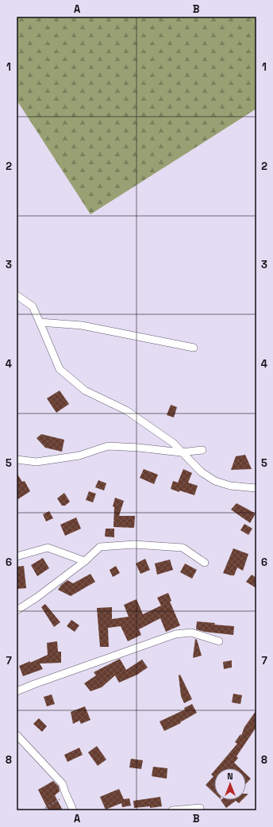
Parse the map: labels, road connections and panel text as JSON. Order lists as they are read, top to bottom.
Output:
{
  "north": "top",
  "grid": {
    "columns": ["A", "B"],
    "rows": [
      "1",
      "2",
      "3",
      "4",
      "5",
      "6",
      "7",
      "8"
    ]
  }
}
